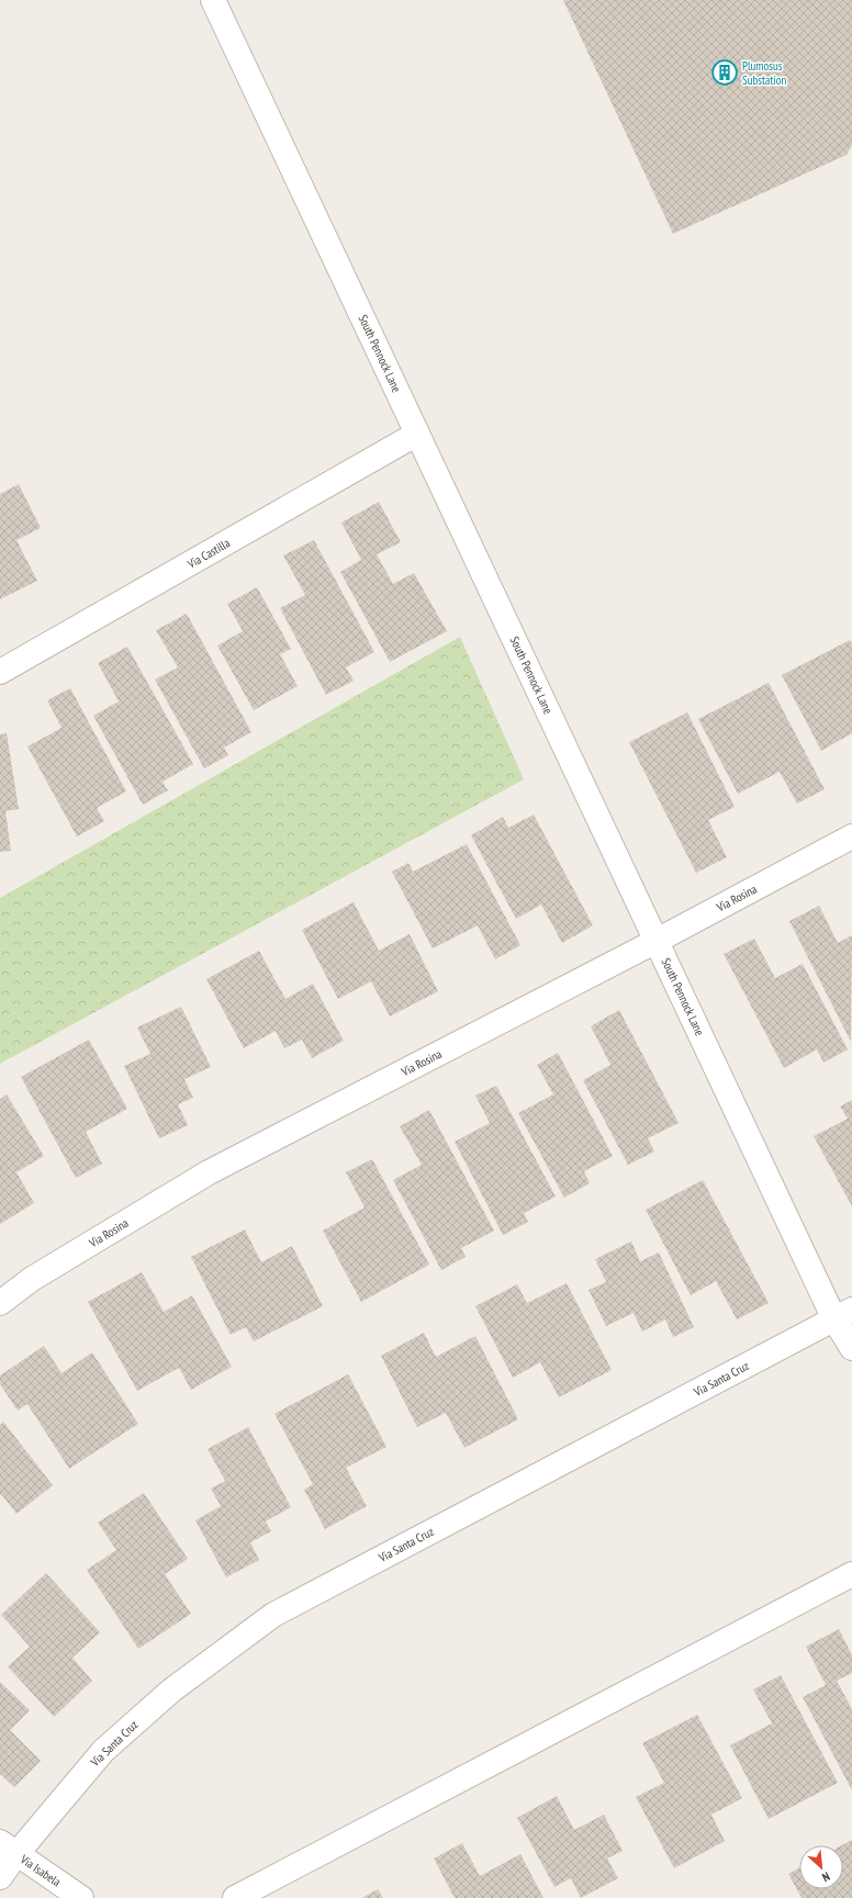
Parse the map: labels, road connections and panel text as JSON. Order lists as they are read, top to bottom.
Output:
{
  "streets": {
    "street": [
      "South Pennock Lane",
      "Via Castilla",
      "Via Rosina",
      "Via Santa Cruz",
      "Via Isabela"
    ]
  },
  "crossings": [
    ["South Pennock Lane", "Via Castilla"],
    ["South Pennock Lane", "Via Rosina"],
    ["South Pennock Lane", "Via Santa Cruz"],
    ["Via Santa Cruz", "Via Isabela"]
  ],
  "places": {
    "building": ["Plumosus Substation"]
  },
  "north": "bottom right"
}
